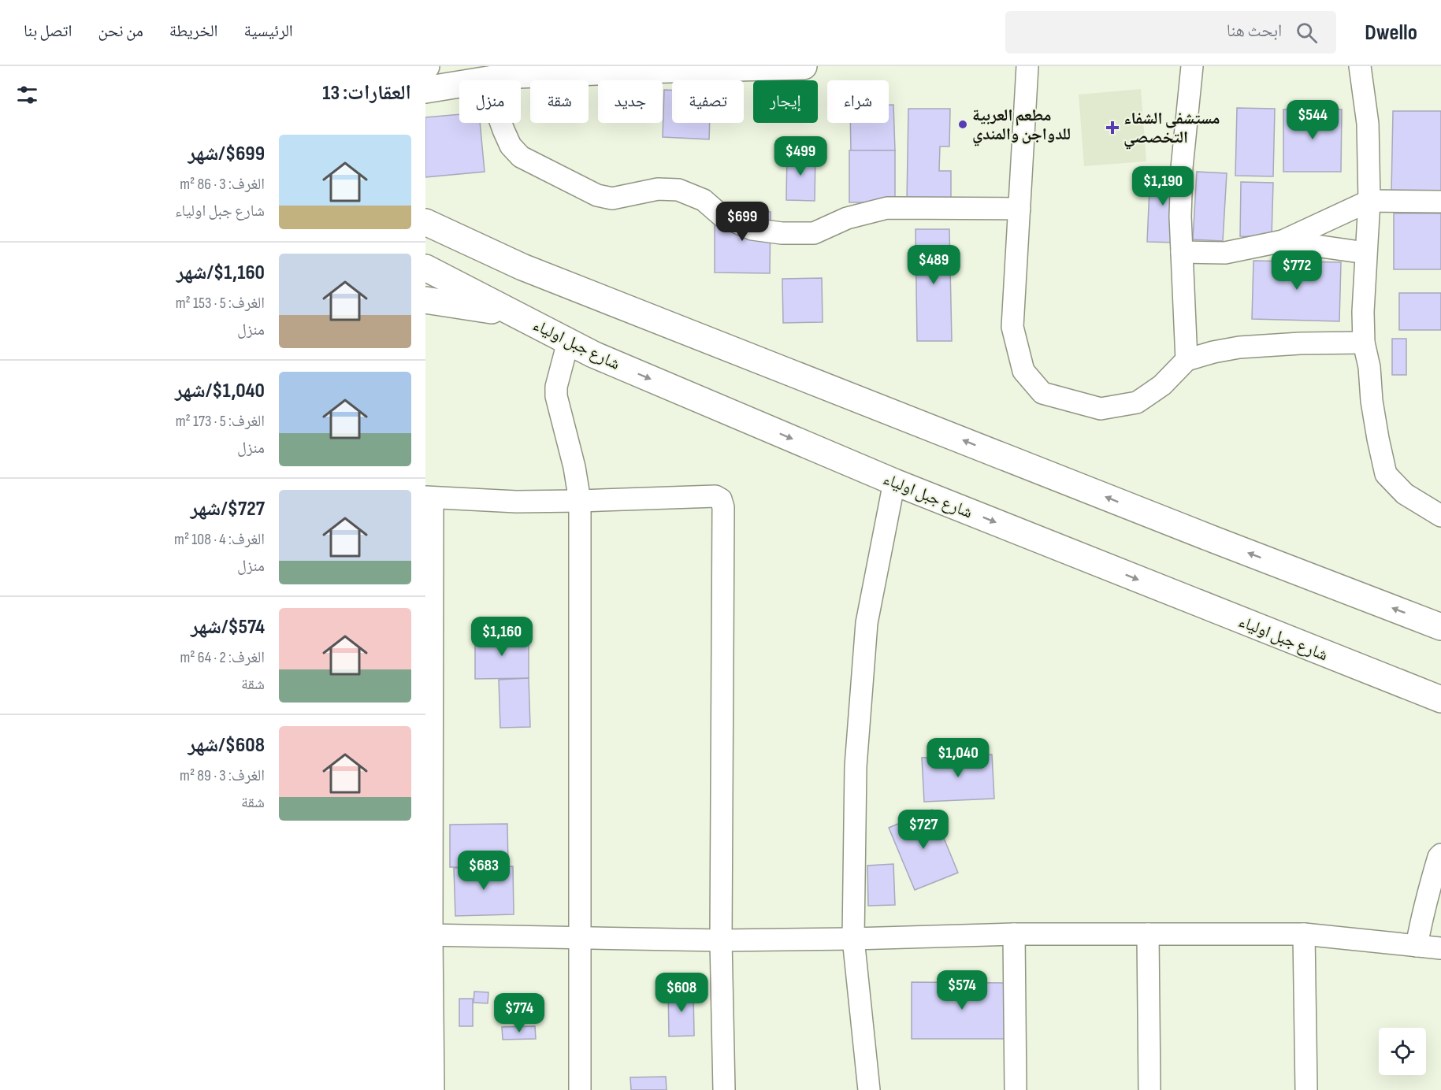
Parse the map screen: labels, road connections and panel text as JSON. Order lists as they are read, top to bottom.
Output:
{
  "streets": {
    "main road": ["شارع جبل اولياء"]
  },
  "places": {
    "other": ["مطعم العربية للدواجن والمندي"],
    "health": ["مستشفى الشفاء التخصصي"]
  },
  "page": {
    "header": "Dwello",
    "search": "ابحث هنا",
    "nav": [
      "الرئيسية",
      "الخريطة",
      "من نحن",
      "اتصل بنا"
    ],
    "heading": "العقارات: 13",
    "chip": [
      "شراء",
      "إيجار",
      "تصفية",
      "جديد",
      "شقة",
      "منزل"
    ],
    "price": [
      "$544",
      "$499",
      "$1,190",
      "$699",
      "$489",
      "$772",
      "$1,160",
      "$1,040",
      "$727",
      "$683",
      "$574",
      "$608",
      "$774"
    ],
    "list": [
      {
        "name": "$699/شهر",
        "note": "الغرف: 3 · 86 m² · شارع جبل اولياء"
      },
      {
        "name": "$1,160/شهر",
        "note": "الغرف: 5 · 153 m² · منزل"
      },
      {
        "name": "$1,040/شهر",
        "note": "الغرف: 5 · 173 m² · منزل"
      },
      {
        "name": "$727/شهر",
        "note": "الغرف: 4 · 108 m² · منزل"
      },
      {
        "name": "$574/شهر",
        "note": "الغرف: 2 · 64 m² · شقة"
      },
      {
        "name": "$608/شهر",
        "note": "الغرف: 3 · 89 m² · شقة"
      }
    ]
  }
}
